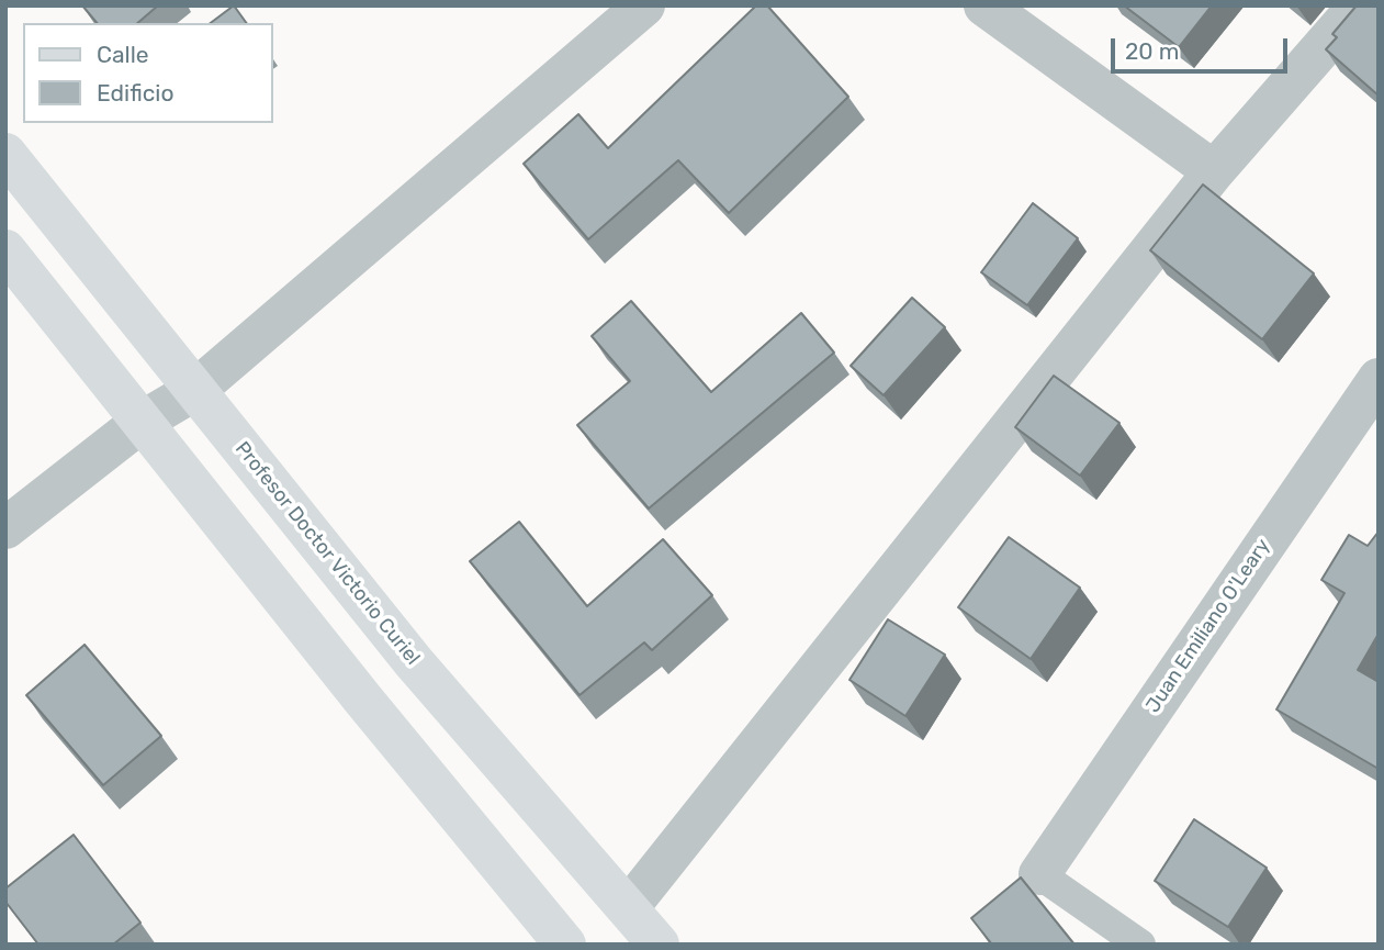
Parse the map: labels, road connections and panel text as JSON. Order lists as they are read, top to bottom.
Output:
{
  "streets": {
    "main road": ["Profesor Doctor Victorio Curiel"],
    "street": ["Juan Emiliano O'Leary"]
  },
  "legend": ["Calle", "Edificio"],
  "scale_bar": "20 m"
}
